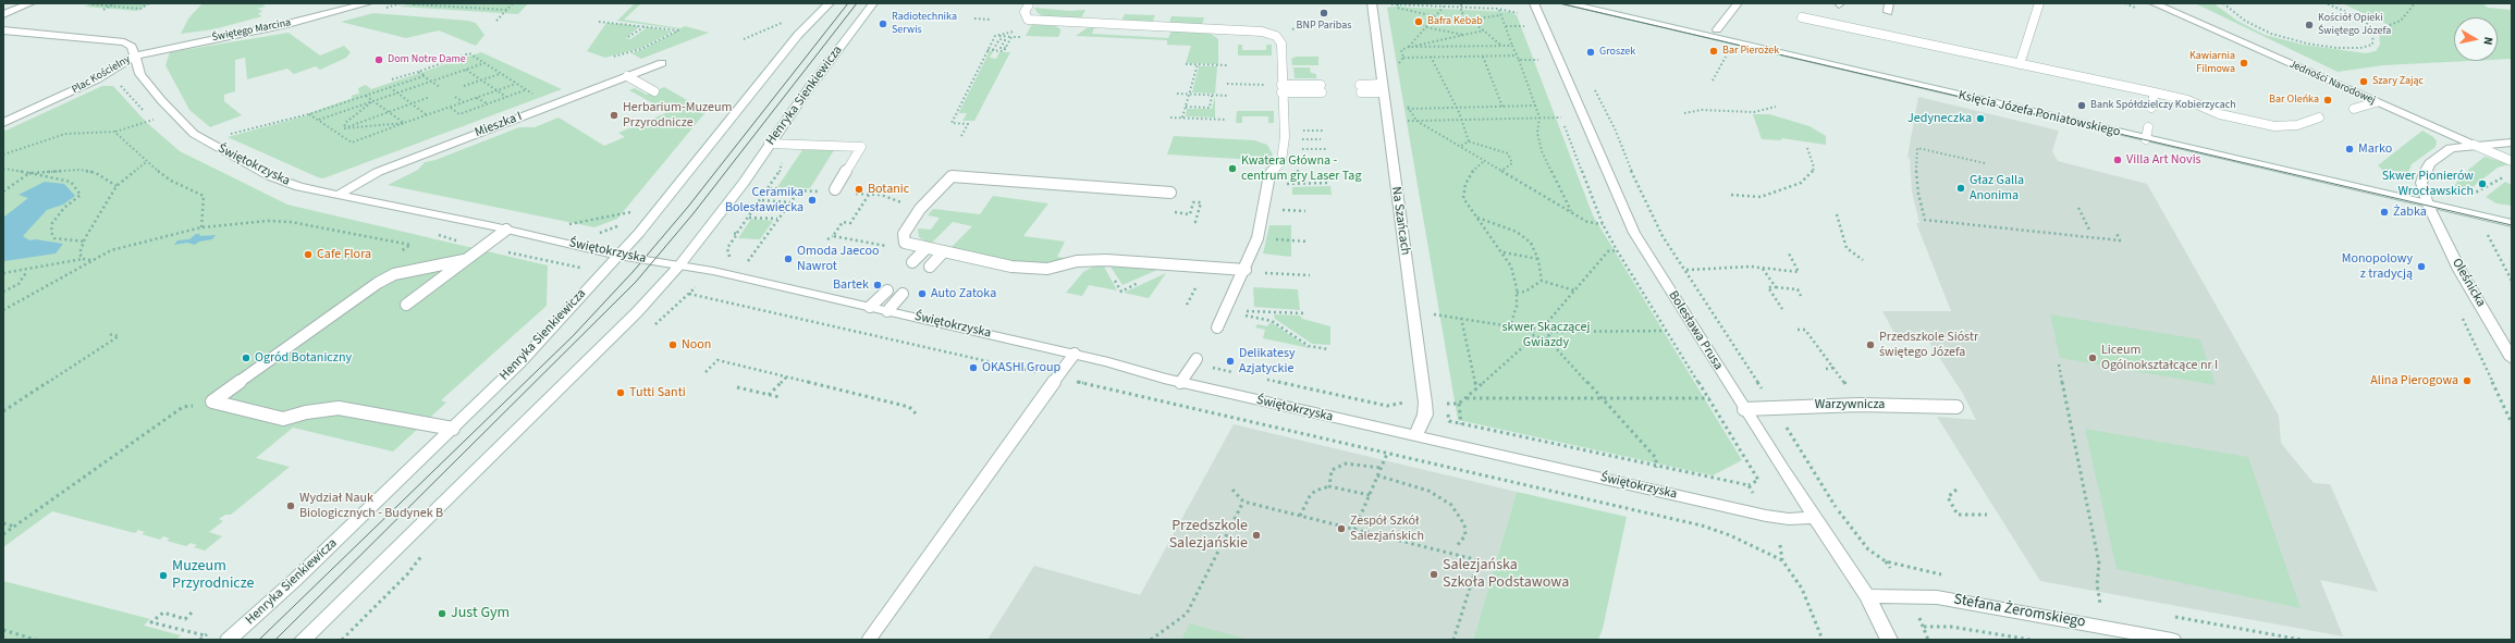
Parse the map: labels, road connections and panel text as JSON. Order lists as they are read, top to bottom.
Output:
{
  "streets": {
    "street": [
      "Świętego Marcina",
      "Plac Kościelny",
      "Jedności Narodowej",
      "Henryka Sienkiewicza",
      "Księcia Józefa Poniatowskiego",
      "Mieszka I",
      "Świętokrzyska",
      "Na Szańcach",
      "Oleśnicka",
      "Bolesława Prusa",
      "Stefana Żeromskiego"
    ],
    "lane": ["Warzywnicza"]
  },
  "crossings": [
    ["Świętego Marcina", "Plac Kościelny"],
    ["Świętego Marcina", "Świętokrzyska"],
    ["Plac Kościelny", "Świętokrzyska"],
    ["Jedności Narodowej", "Oleśnicka"],
    ["Henryka Sienkiewicza", "Świętokrzyska"],
    ["Księcia Józefa Poniatowskiego", "Oleśnicka"],
    ["Mieszka I", "Świętokrzyska"],
    ["Świętokrzyska", "Na Szańcach"],
    ["Świętokrzyska", "Bolesława Prusa"],
    ["Bolesława Prusa", "Warzywnicza"],
    ["Bolesława Prusa", "Stefana Żeromskiego"]
  ],
  "parks": ["skwer Skaczącej Gwiazdy"],
  "places": [
    "BNP Paribas",
    "Bafra Kebab",
    "Radiotechnika Serwis",
    "Kościół Opieki Świętego Józefa",
    "Bar Pierożek",
    "Groszek",
    "Dom Notre Dame",
    "Kawiarnia Filmowa",
    "Szary Zając",
    "Bar Oleńka",
    "Bank Spółdzielczy Kobierzycach",
    "Herbarium-Muzeum Przyrodnicze",
    "Jedyneczka",
    "Marko",
    "Villa Art Novis",
    "Kwatera Główna - centrum gry Laser Tag",
    "Skwer Pionierów Wrocławskich",
    "Głaz Galla Anonima",
    "Botanic",
    "Ceramika Bolesławiecka",
    "Żabka",
    "Cafe Flora",
    "Omoda Jaecoo Nawrot",
    "Monopolowy z tradycją",
    "Bartek",
    "Auto Zatoka",
    "Noon",
    "Przedszkole Sióstr świętego Józefa",
    "Ogród Botaniczny",
    "Liceum Ogólnokształcące nr I",
    "Delikatesy Azjatyckie",
    "OKASHI Group",
    "Alina Pierogowa",
    "Tutti Santi",
    "Wydział Nauk Biologicznych - Budynek B",
    "Zespół Szkół Salezjańskich",
    "Przedszkole Salezjańskie",
    "Salezjańska Szkoła Podstawowa",
    "Muzeum Przyrodnicze",
    "Just Gym"
  ],
  "north": "right"
}
